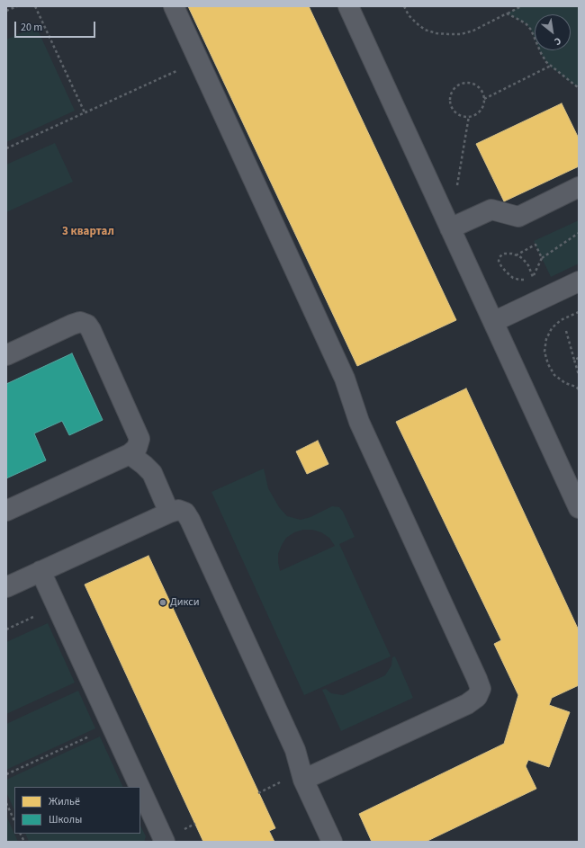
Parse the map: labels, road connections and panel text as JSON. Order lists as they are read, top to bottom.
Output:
{
  "districts": ["3 квартал"],
  "places": ["Дикси"],
  "legend": ["Жильё", "Школы"],
  "scale_bar": "20 m",
  "north": "bottom right"
}
